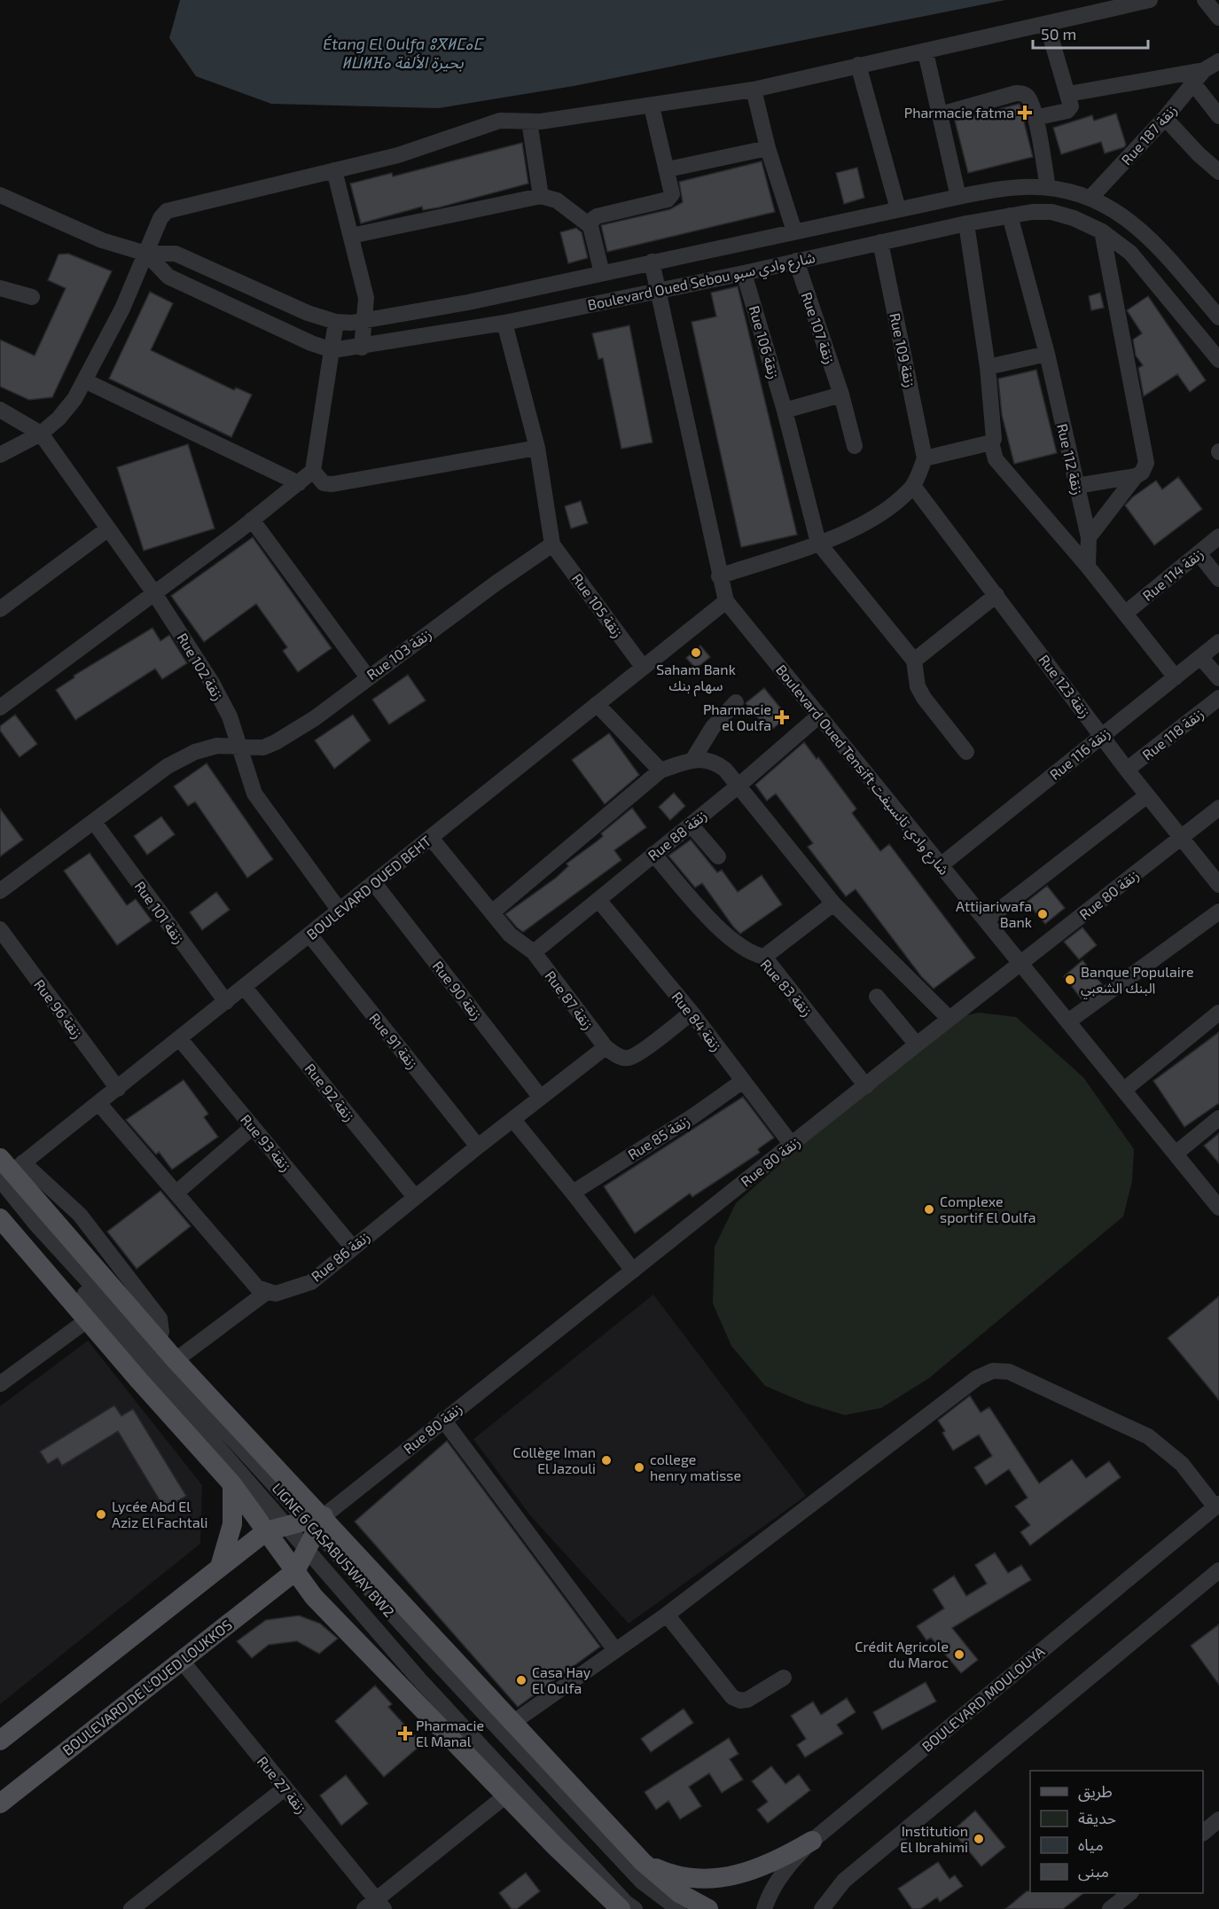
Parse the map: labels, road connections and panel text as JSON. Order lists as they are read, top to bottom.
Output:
{
  "streets": {
    "main road": ["BOULEVARD DE L'OUED LOUKKOS"],
    "street": [
      "Rue 187 زنقة",
      "Boulevard Oued Sebou شارع وادي سبو",
      "Rue 107 زنقة",
      "Rue 106 زنقة",
      "Rue 109 زنقة",
      "Rue 112 زنقة",
      "Rue 114 زنقة",
      "Rue 105 زنقة",
      "Rue 103 زنقة",
      "Rue 102 زنقة",
      "Rue 123 زنقة",
      "Rue 118 زنقة",
      "Rue 116 زنقة",
      "Boulevard Oued Tensift شارع وادي تانسيفت",
      "Rue 88 زنقة",
      "BOULEVARD OUED BEHT",
      "Rue 80 زنقة",
      "Rue 101 زنقة",
      "Rue 83 زنقة",
      "Rue 90 زنقة",
      "Rue 87 زنقة",
      "Rue 96 زنقة",
      "Rue 84 زنقة",
      "Rue 91 زنقة",
      "Rue 92 زنقة",
      "Rue 85 زنقة",
      "Rue 93 زنقة",
      "Rue 86 زنقة",
      "LIGNE 6 CASABUSWAY BW2",
      "BOULEVARD MOULOUYA",
      "Rue 27 زنقة"
    ]
  },
  "crossings": [
    ["Rue 187 زنقة", "Boulevard Oued Sebou شارع وادي سبو"],
    ["Boulevard Oued Sebou شارع وادي سبو", "Rue 107 زنقة"],
    ["Boulevard Oued Sebou شارع وادي سبو", "Rue 106 زنقة"],
    ["Boulevard Oued Sebou شارع وادي سبو", "Rue 109 زنقة"],
    ["Boulevard Oued Sebou شارع وادي سبو", "Rue 112 زنقة"],
    ["Boulevard Oued Sebou شارع وادي سبو", "Boulevard Oued Tensift شارع وادي تانسيفت"],
    ["Rue 105 زنقة", "Rue 103 زنقة"],
    ["Rue 105 زنقة", "BOULEVARD OUED BEHT"],
    ["Rue 103 زنقة", "Rue 102 زنقة"],
    ["Rue 103 زنقة", "Rue 101 زنقة"],
    ["Rue 102 زنقة", "BOULEVARD OUED BEHT"],
    ["Rue 123 زنقة", "Rue 118 زنقة"],
    ["Rue 123 زنقة", "Rue 116 زنقة"],
    ["Rue 123 زنقة", "Rue 80 زنقة"],
    ["Rue 116 زنقة", "Boulevard Oued Tensift شارع وادي تانسيفت"],
    ["Boulevard Oued Tensift شارع وادي تانسيفت", "Rue 88 زنقة"],
    ["Boulevard Oued Tensift شارع وادي تانسيفت", "BOULEVARD OUED BEHT"],
    ["Boulevard Oued Tensift شارع وادي تانسيفت", "Rue 80 زنقة"],
    ["Rue 88 زنقة", "Rue 83 زنقة"],
    ["Rue 88 زنقة", "Rue 87 زنقة"],
    ["Rue 88 زنقة", "Rue 84 زنقة"],
    ["BOULEVARD OUED BEHT", "Rue 101 زنقة"],
    ["BOULEVARD OUED BEHT", "Rue 90 زنقة"],
    ["BOULEVARD OUED BEHT", "Rue 87 زنقة"],
    ["BOULEVARD OUED BEHT", "Rue 96 زنقة"],
    ["BOULEVARD OUED BEHT", "Rue 91 زنقة"],
    ["BOULEVARD OUED BEHT", "Rue 92 زنقة"],
    ["BOULEVARD OUED BEHT", "Rue 93 زنقة"],
    ["BOULEVARD OUED BEHT", "LIGNE 6 CASABUSWAY BW2"],
    ["Rue 80 زنقة", "Rue 83 زنقة"],
    ["Rue 80 زنقة", "Rue 84 زنقة"],
    ["Rue 80 زنقة", "LIGNE 6 CASABUSWAY BW2"],
    ["Rue 90 زنقة", "Rue 86 زنقة"],
    ["Rue 87 زنقة", "Rue 86 زنقة"],
    ["Rue 84 زنقة", "Rue 85 زنقة"],
    ["Rue 91 زنقة", "Rue 86 زنقة"],
    ["Rue 92 زنقة", "Rue 86 زنقة"],
    ["Rue 93 زنقة", "Rue 86 زنقة"],
    ["BOULEVARD DE L'OUED LOUKKOS", "Rue 27 زنقة"]
  ],
  "water": ["Étang El Oulfa ⵓⴳⵍⵎⴰⵎ ⵍⵡⵍⴼⴰ بحيرة الألفة"],
  "places": {
    "health": ["Pharmacie fatma", "Pharmacie el Oulfa", "Pharmacie El Manal"],
    "other": [
      "Saham Bank سهام بنك",
      "Attijariwafa Bank",
      "Banque Populaire البنك الشعبي",
      "Complexe sportif El Oulfa",
      "Collège Iman El Jazouli",
      "college henry matisse",
      "Lycée Abd El Aziz El Fachtali",
      "Crédit Agricole du Maroc",
      "Casa Hay El Oulfa",
      "Institution El Ibrahimi"
    ]
  },
  "legend": [
    "طريق",
    "حديقة",
    "مياه",
    "مبنى"
  ],
  "scale_bar": "50 m"
}
